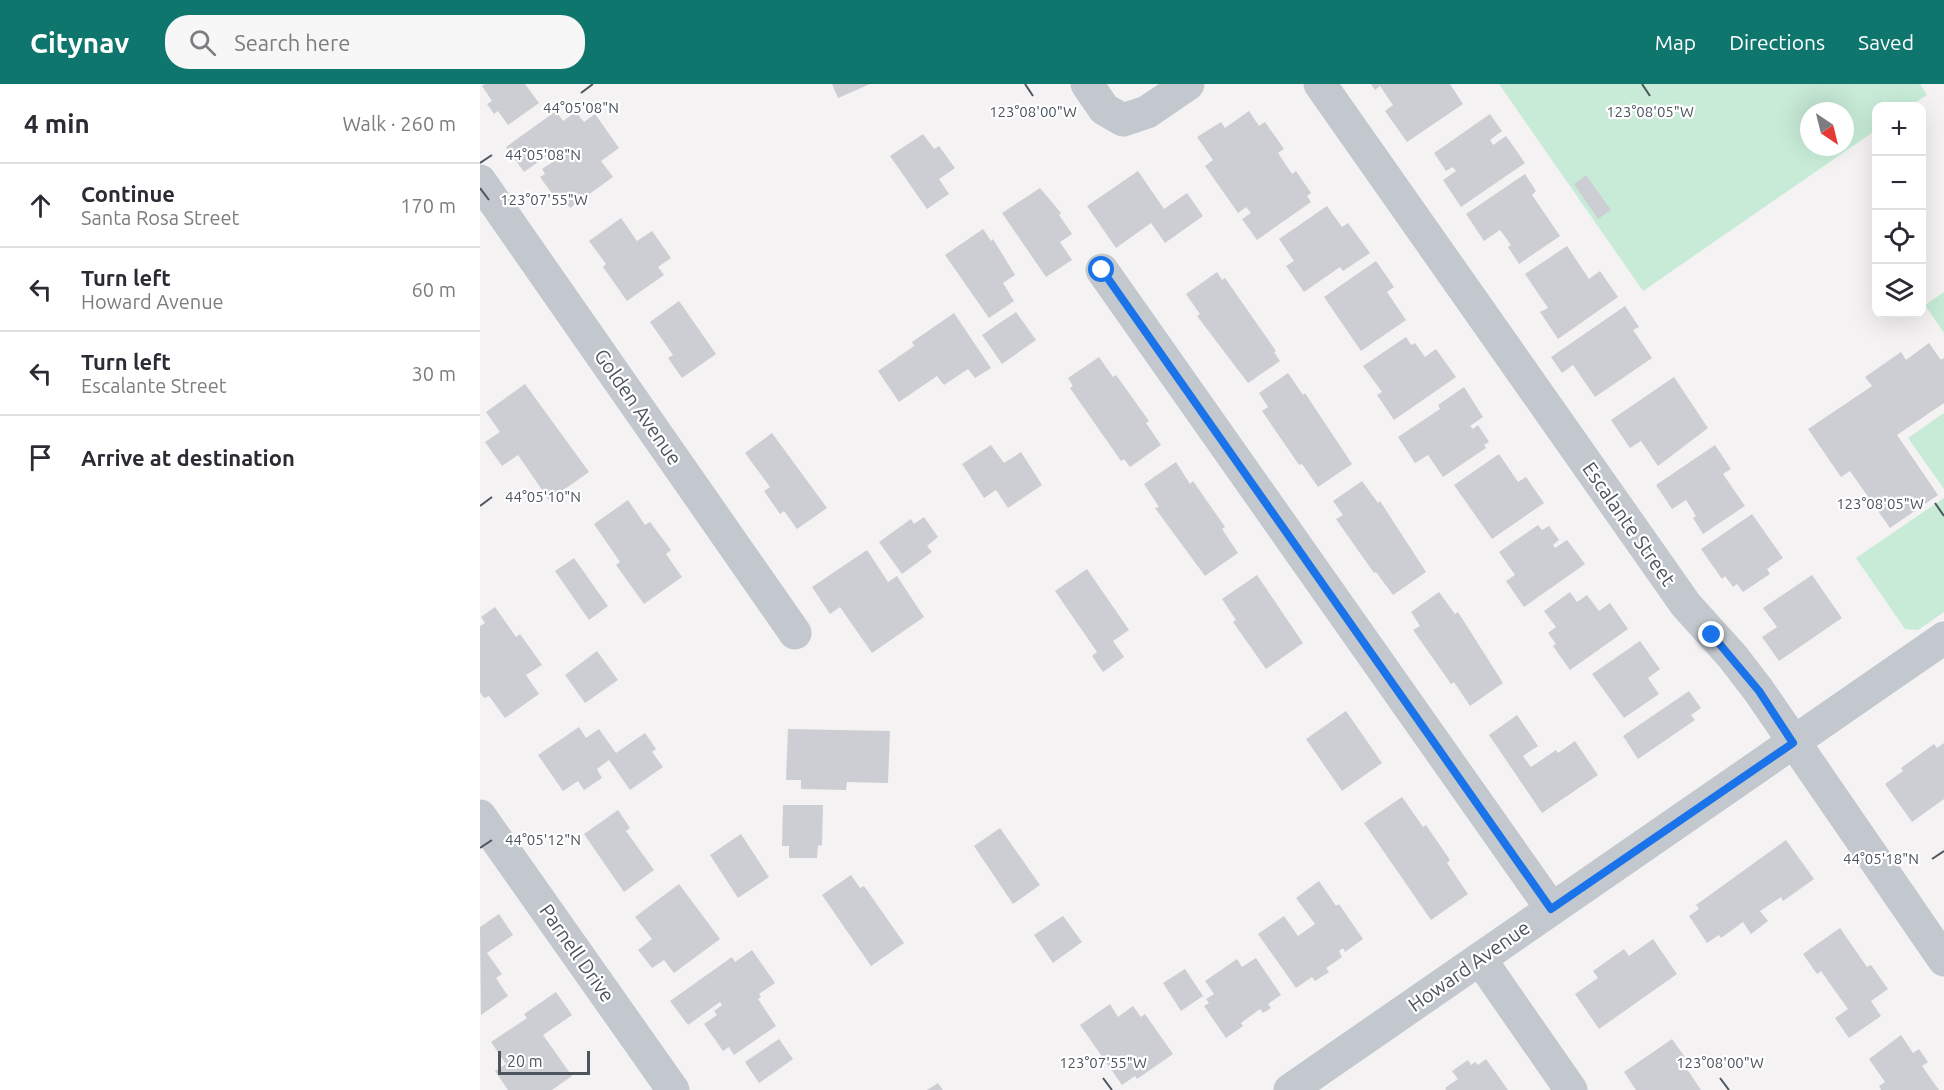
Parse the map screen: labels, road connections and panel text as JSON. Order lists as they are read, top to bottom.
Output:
{
  "streets": {
    "street": [
      "Golden Avenue",
      "Escalante Street",
      "Parnell Drive",
      "Howard Avenue"
    ]
  },
  "crossings": [
    ["Escalante Street", "Howard Avenue"]
  ],
  "scale_bar": "20 m",
  "north": "bottom right",
  "page": {
    "header": "Citynav",
    "search": "Search here",
    "nav": ["Map", "Directions", "Saved"],
    "heading": ["4 min", "Walk · 260 m"],
    "map_buttons": ["+", "−"],
    "list": [
      ["Continue", "Santa Rosa Street", "170 m"],
      ["Turn left", "Howard Avenue", "60 m"],
      ["Turn left", "Escalante Street", "30 m"],
      "Arrive at destination"
    ],
    "scale": "20 m"
  },
  "coordinates": [
    "44°05'08\"N",
    "123°08'00\"W",
    "123°08'05\"W",
    "123°07'55\"W",
    "44°05'10\"N",
    "44°05'12\"N",
    "44°05'18\"N"
  ]
}
